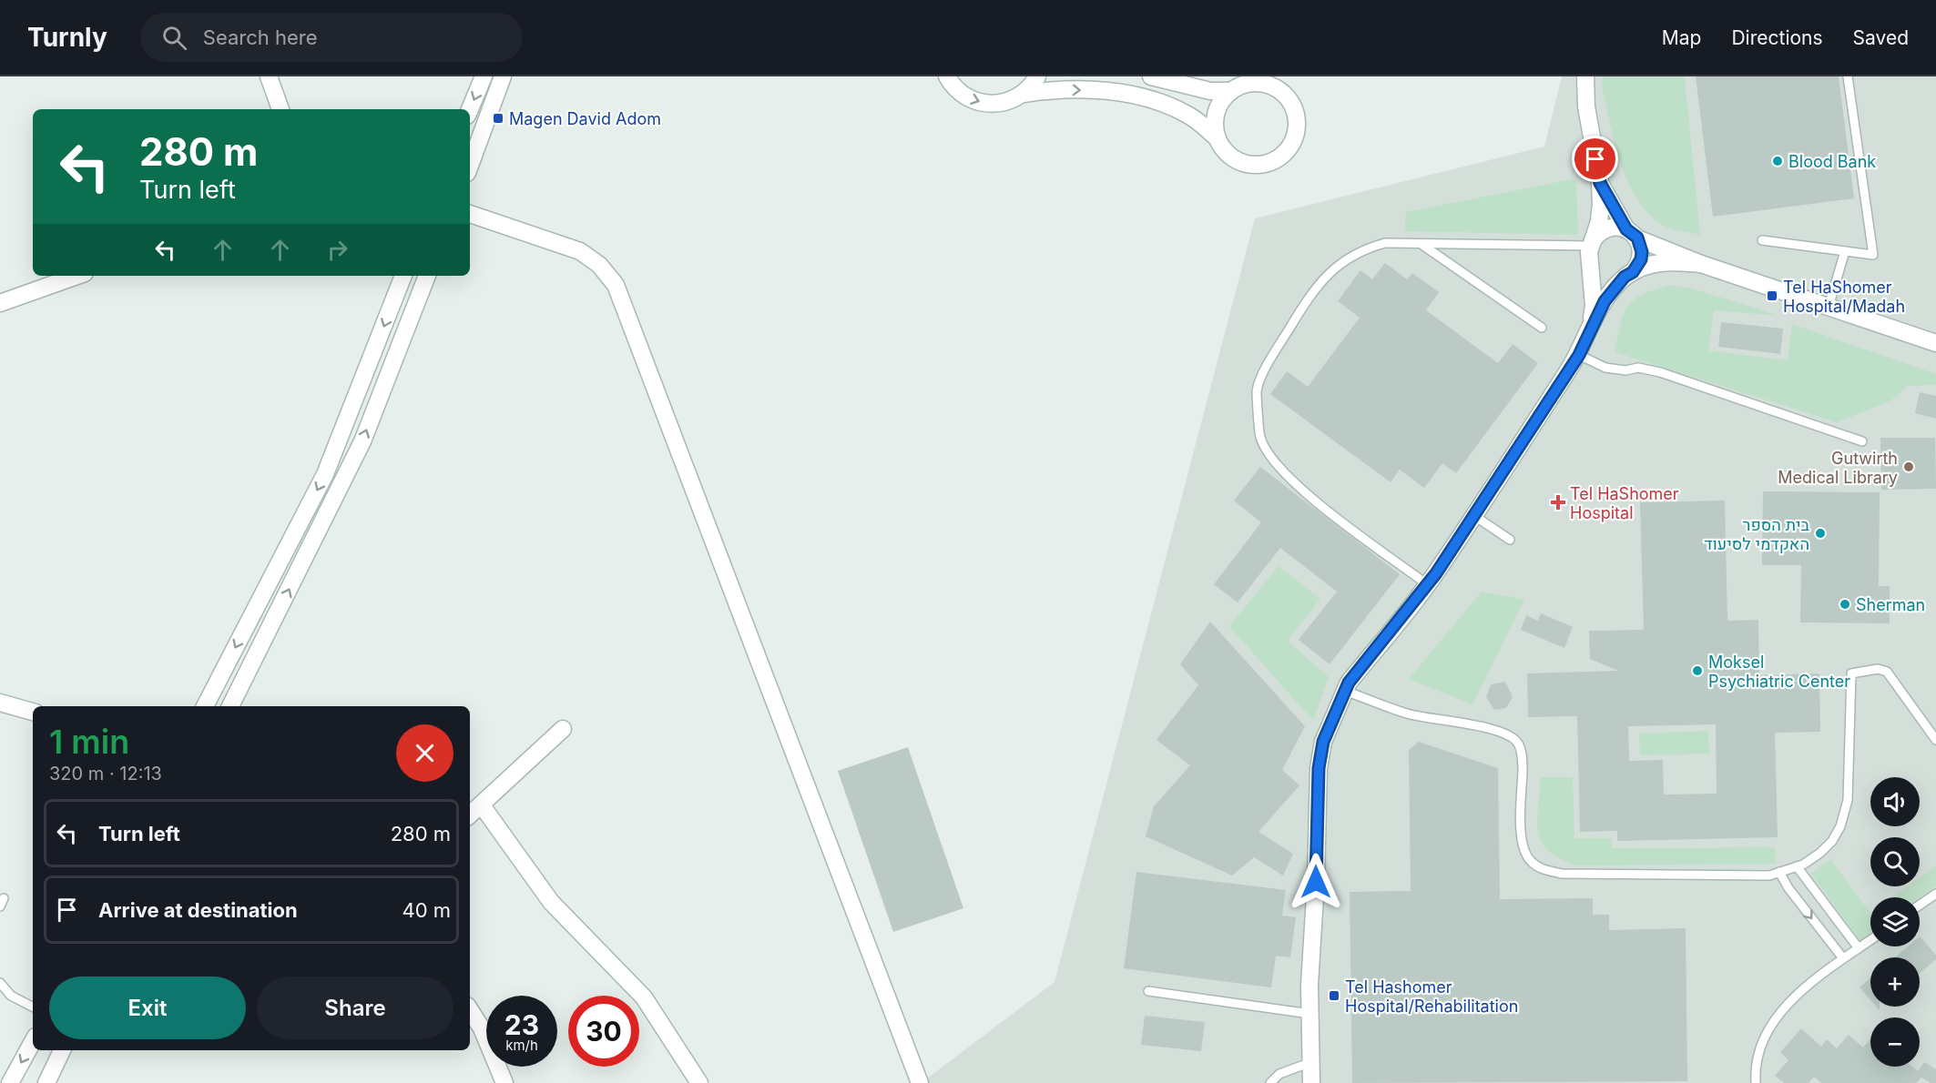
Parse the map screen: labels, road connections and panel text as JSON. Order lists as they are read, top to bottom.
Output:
{
  "places": {
    "transit": ["Magen David Adom", "Tel HaShomer Hospital/Madah", "Tel Hashomer Hospital/Rehabilitation"],
    "other": [
      "Blood Bank",
      "Gutwirth Medical Library",
      "בית הספר האקדמי לסיעוד",
      "Sherman",
      "Moksel Psychiatric Center"
    ],
    "health": ["Tel HaShomer Hospital"]
  },
  "page": {
    "header": "Turnly",
    "search": "Search here",
    "nav": ["Map", "Directions", "Saved"],
    "turn": ["280 m", "Turn left"],
    "heading": ["1 min", "320 m · 12:13"],
    "map_buttons": ["+", "−"],
    "list": [
      {
        "name": "Turn left",
        "value": "280 m"
      },
      {
        "name": "Arrive at destination",
        "value": "40 m"
      }
    ],
    "buttons": ["Exit", "Share"],
    "speed": "23 km/h",
    "limit": "30"
  }
}
